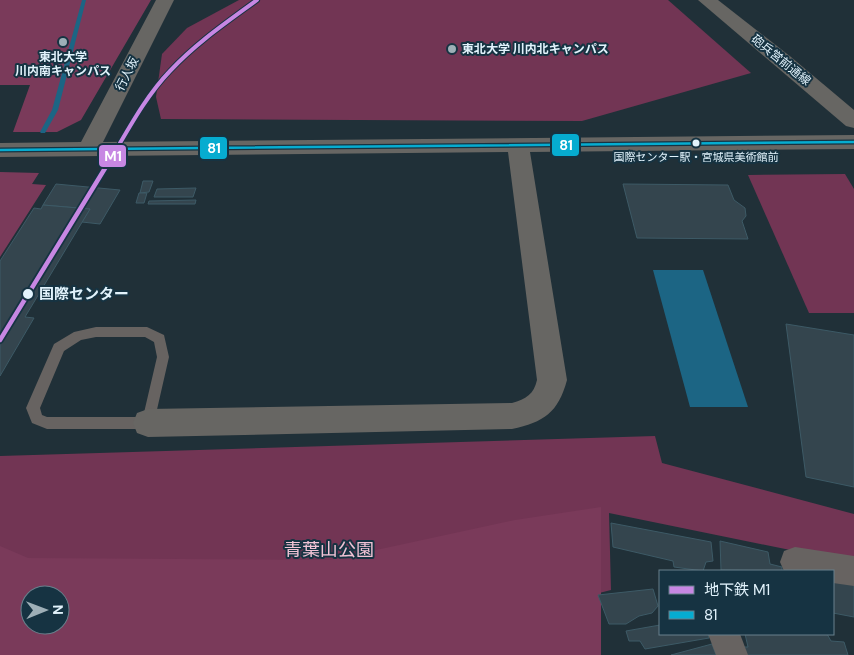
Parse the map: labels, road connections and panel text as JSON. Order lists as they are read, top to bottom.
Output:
{
  "streets": {
    "street": ["砲兵営前通線", "行人坂"]
  },
  "parks": ["青葉山公園"],
  "places": [
    "東北大学 川内南キャンパス",
    "東北大学 川内北キャンパス",
    "国際センター駅・宮城県美術館前",
    "国際センター"
  ],
  "lines": ["metro line M1", "transit line 81"],
  "legend": ["地下鉄 M1", "81"],
  "north": "right"
}
